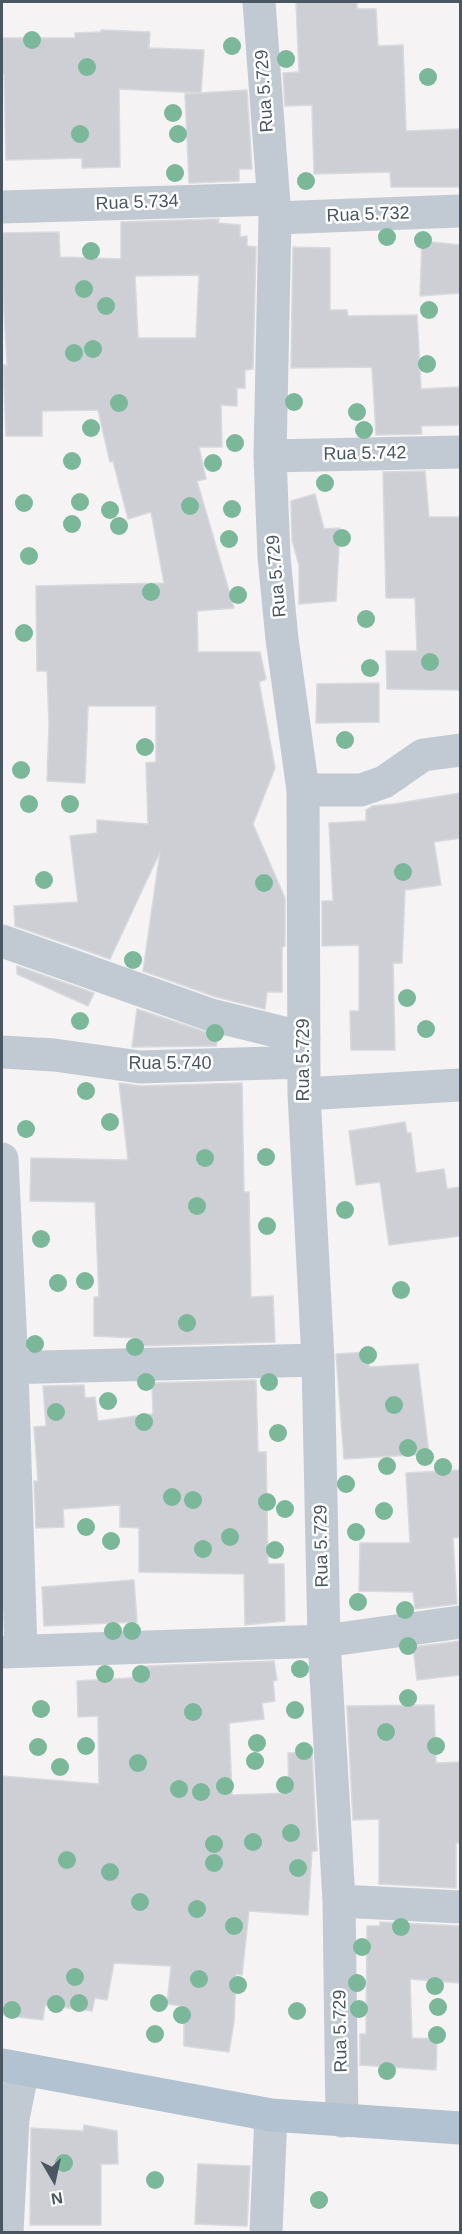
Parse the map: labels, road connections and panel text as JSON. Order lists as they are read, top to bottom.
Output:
{
  "streets": {
    "street": [
      "Rua 5.729",
      "Rua 5.734",
      "Rua 5.732",
      "Rua 5.742",
      "Rua 5.740"
    ]
  },
  "crossings": [
    ["Rua 5.729", "Rua 5.734"],
    ["Rua 5.729", "Rua 5.732"],
    ["Rua 5.729", "Rua 5.742"],
    ["Rua 5.729", "Rua 5.740"],
    ["Rua 5.734", "Rua 5.732"]
  ],
  "north": "bottom"
}
